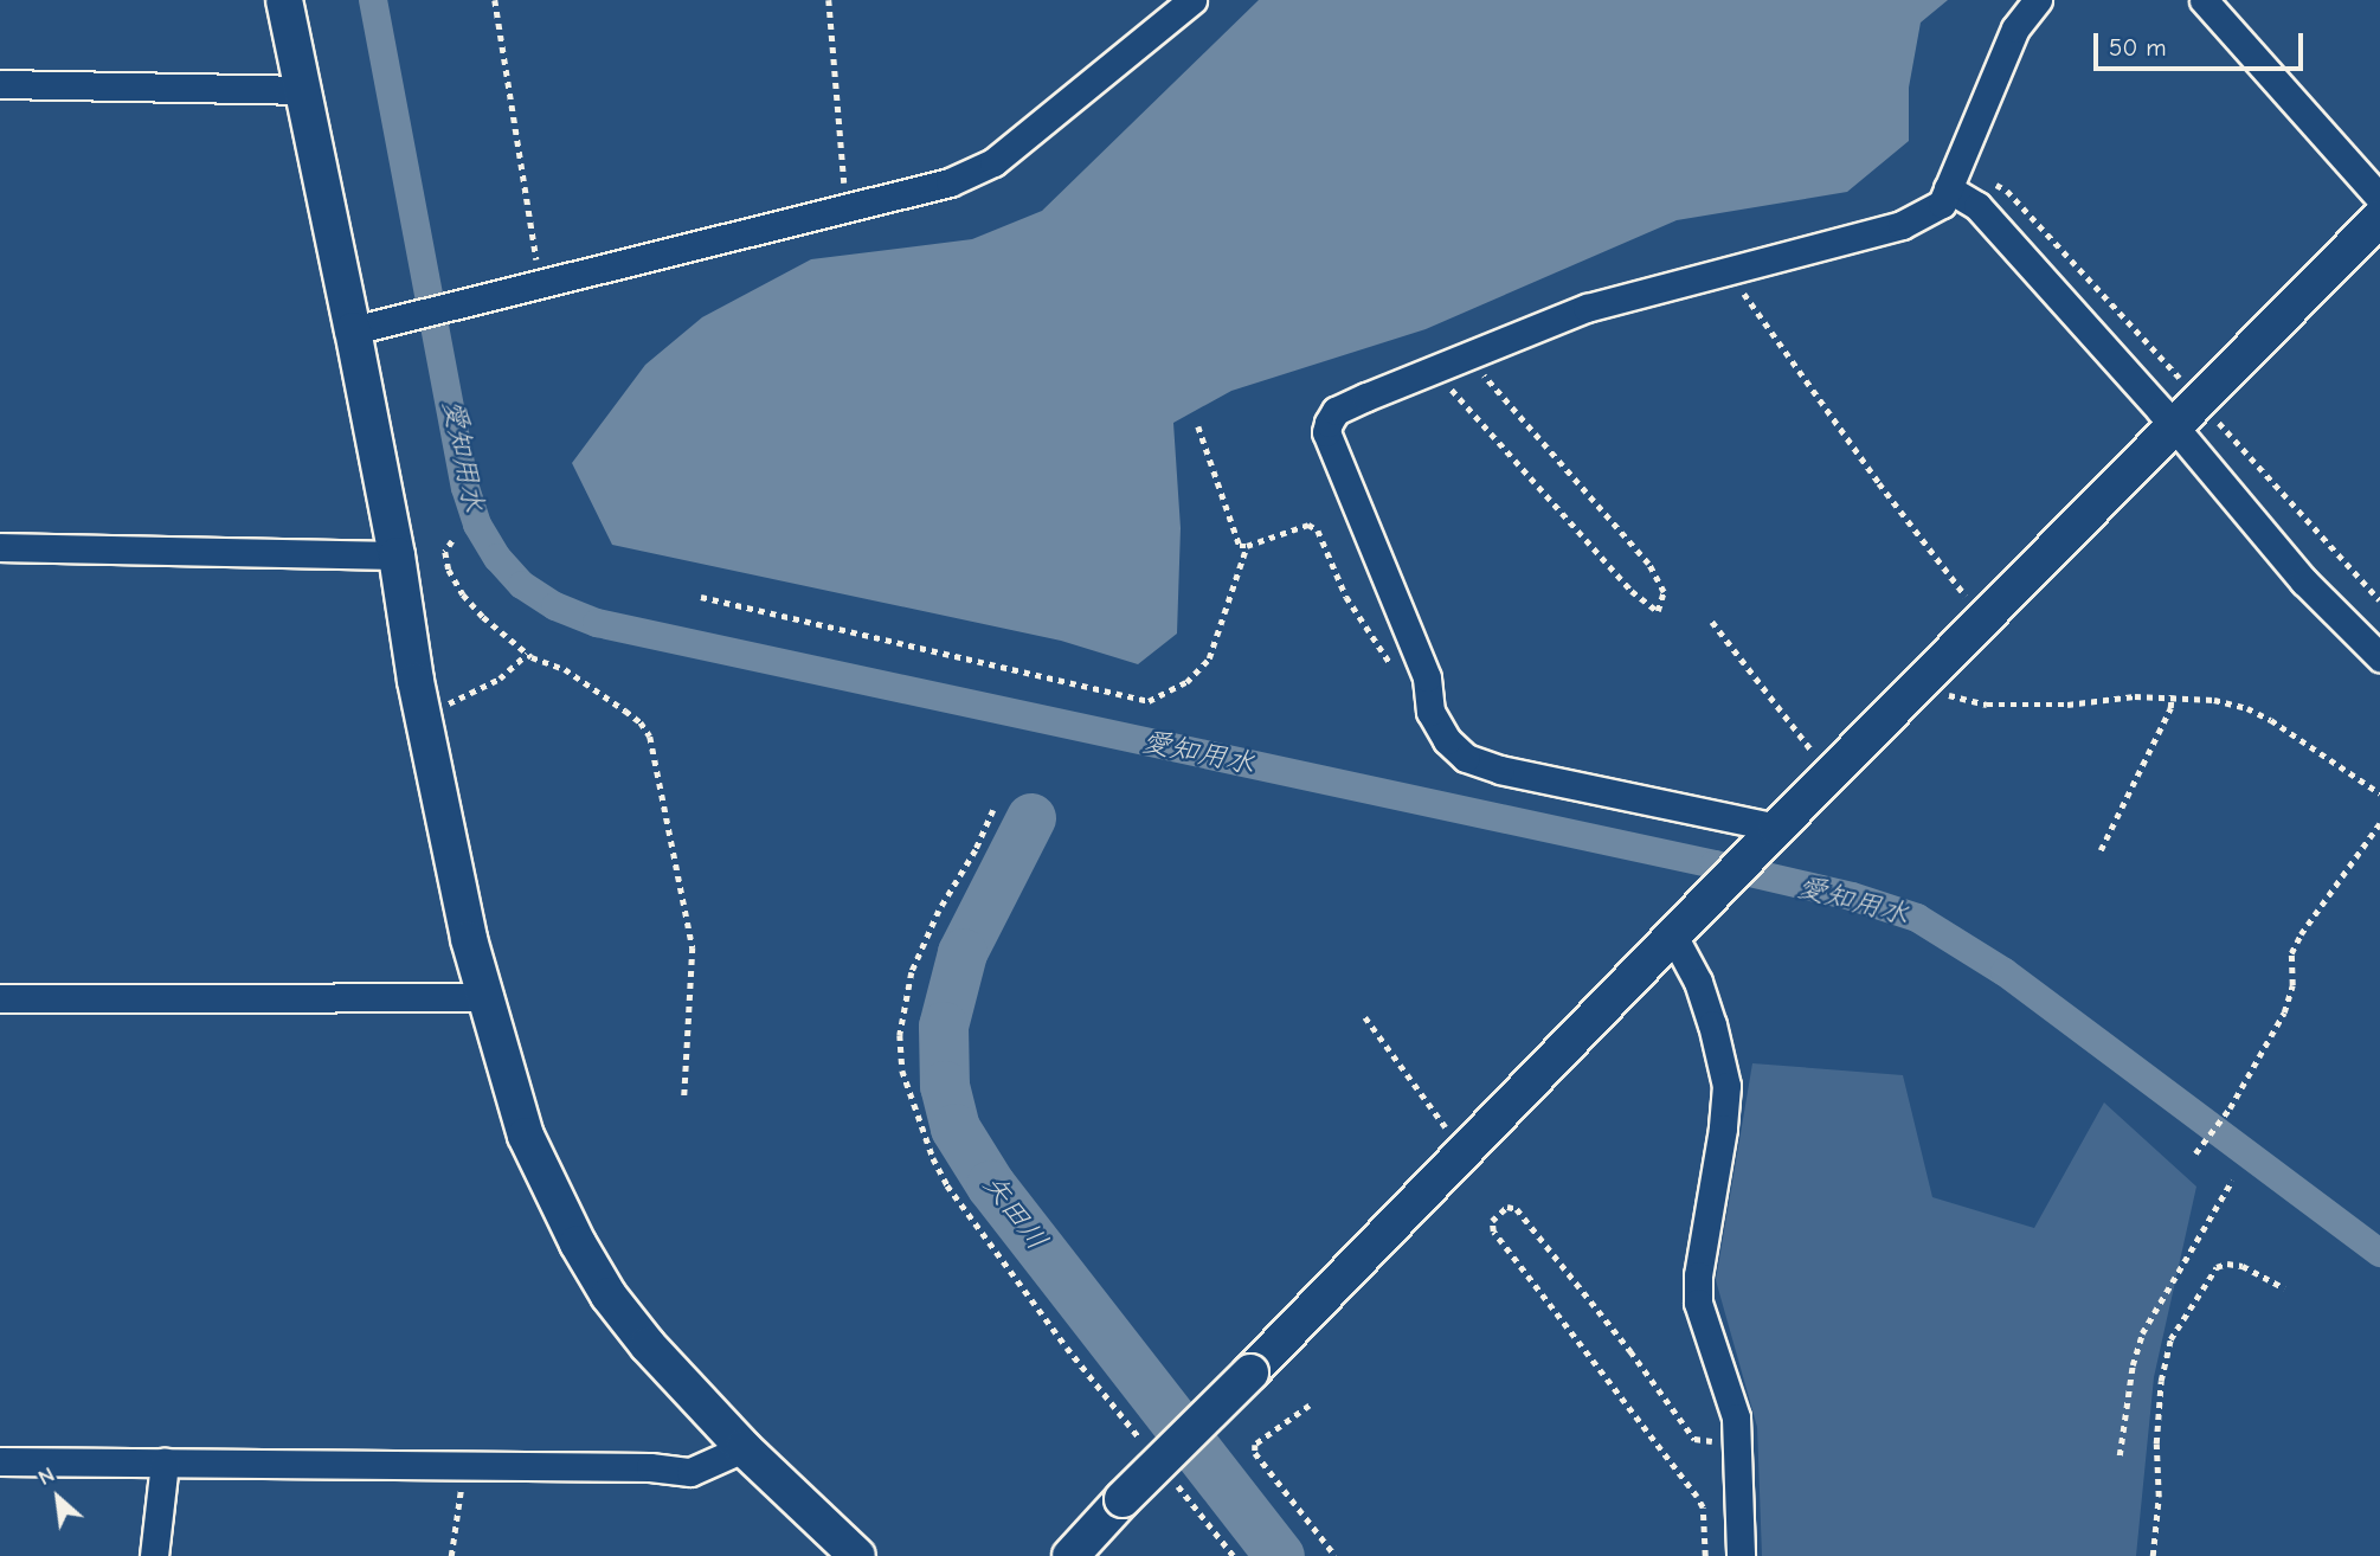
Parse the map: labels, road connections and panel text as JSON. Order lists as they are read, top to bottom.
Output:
{
  "water": ["愛知用水", "矢田川"],
  "scale_bar": "50 m",
  "north": "top left"
}
